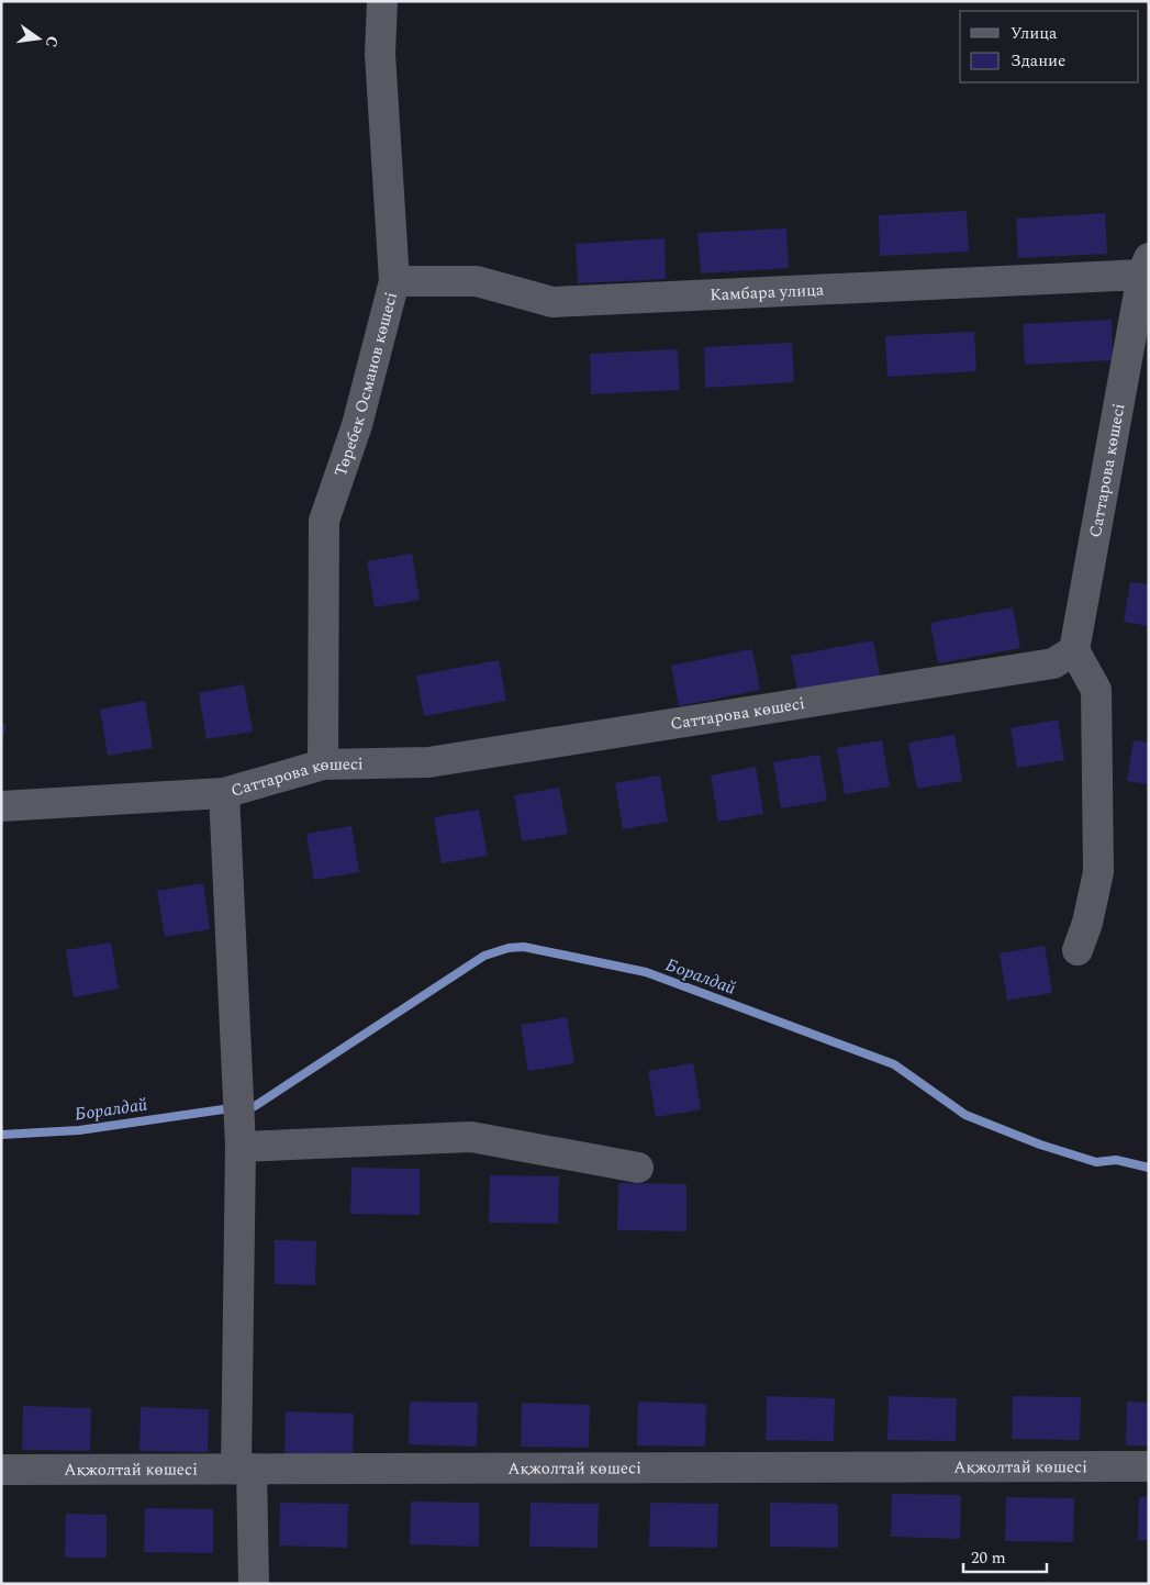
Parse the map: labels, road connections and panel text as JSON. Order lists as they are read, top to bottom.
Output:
{
  "streets": {
    "street": [
      "Камбара улица",
      "Төребек Османов көшесі",
      "Саттарова көшесі",
      "Ақжолтай көшесі"
    ]
  },
  "crossings": [
    ["Камбара улица", "Төребек Османов көшесі"],
    ["Камбара улица", "Саттарова көшесі"],
    ["Төребек Османов көшесі", "Саттарова көшесі"]
  ],
  "water": ["Боралдай"],
  "legend": ["Улица", "Здание"],
  "scale_bar": "20 m",
  "north": "right"
}
